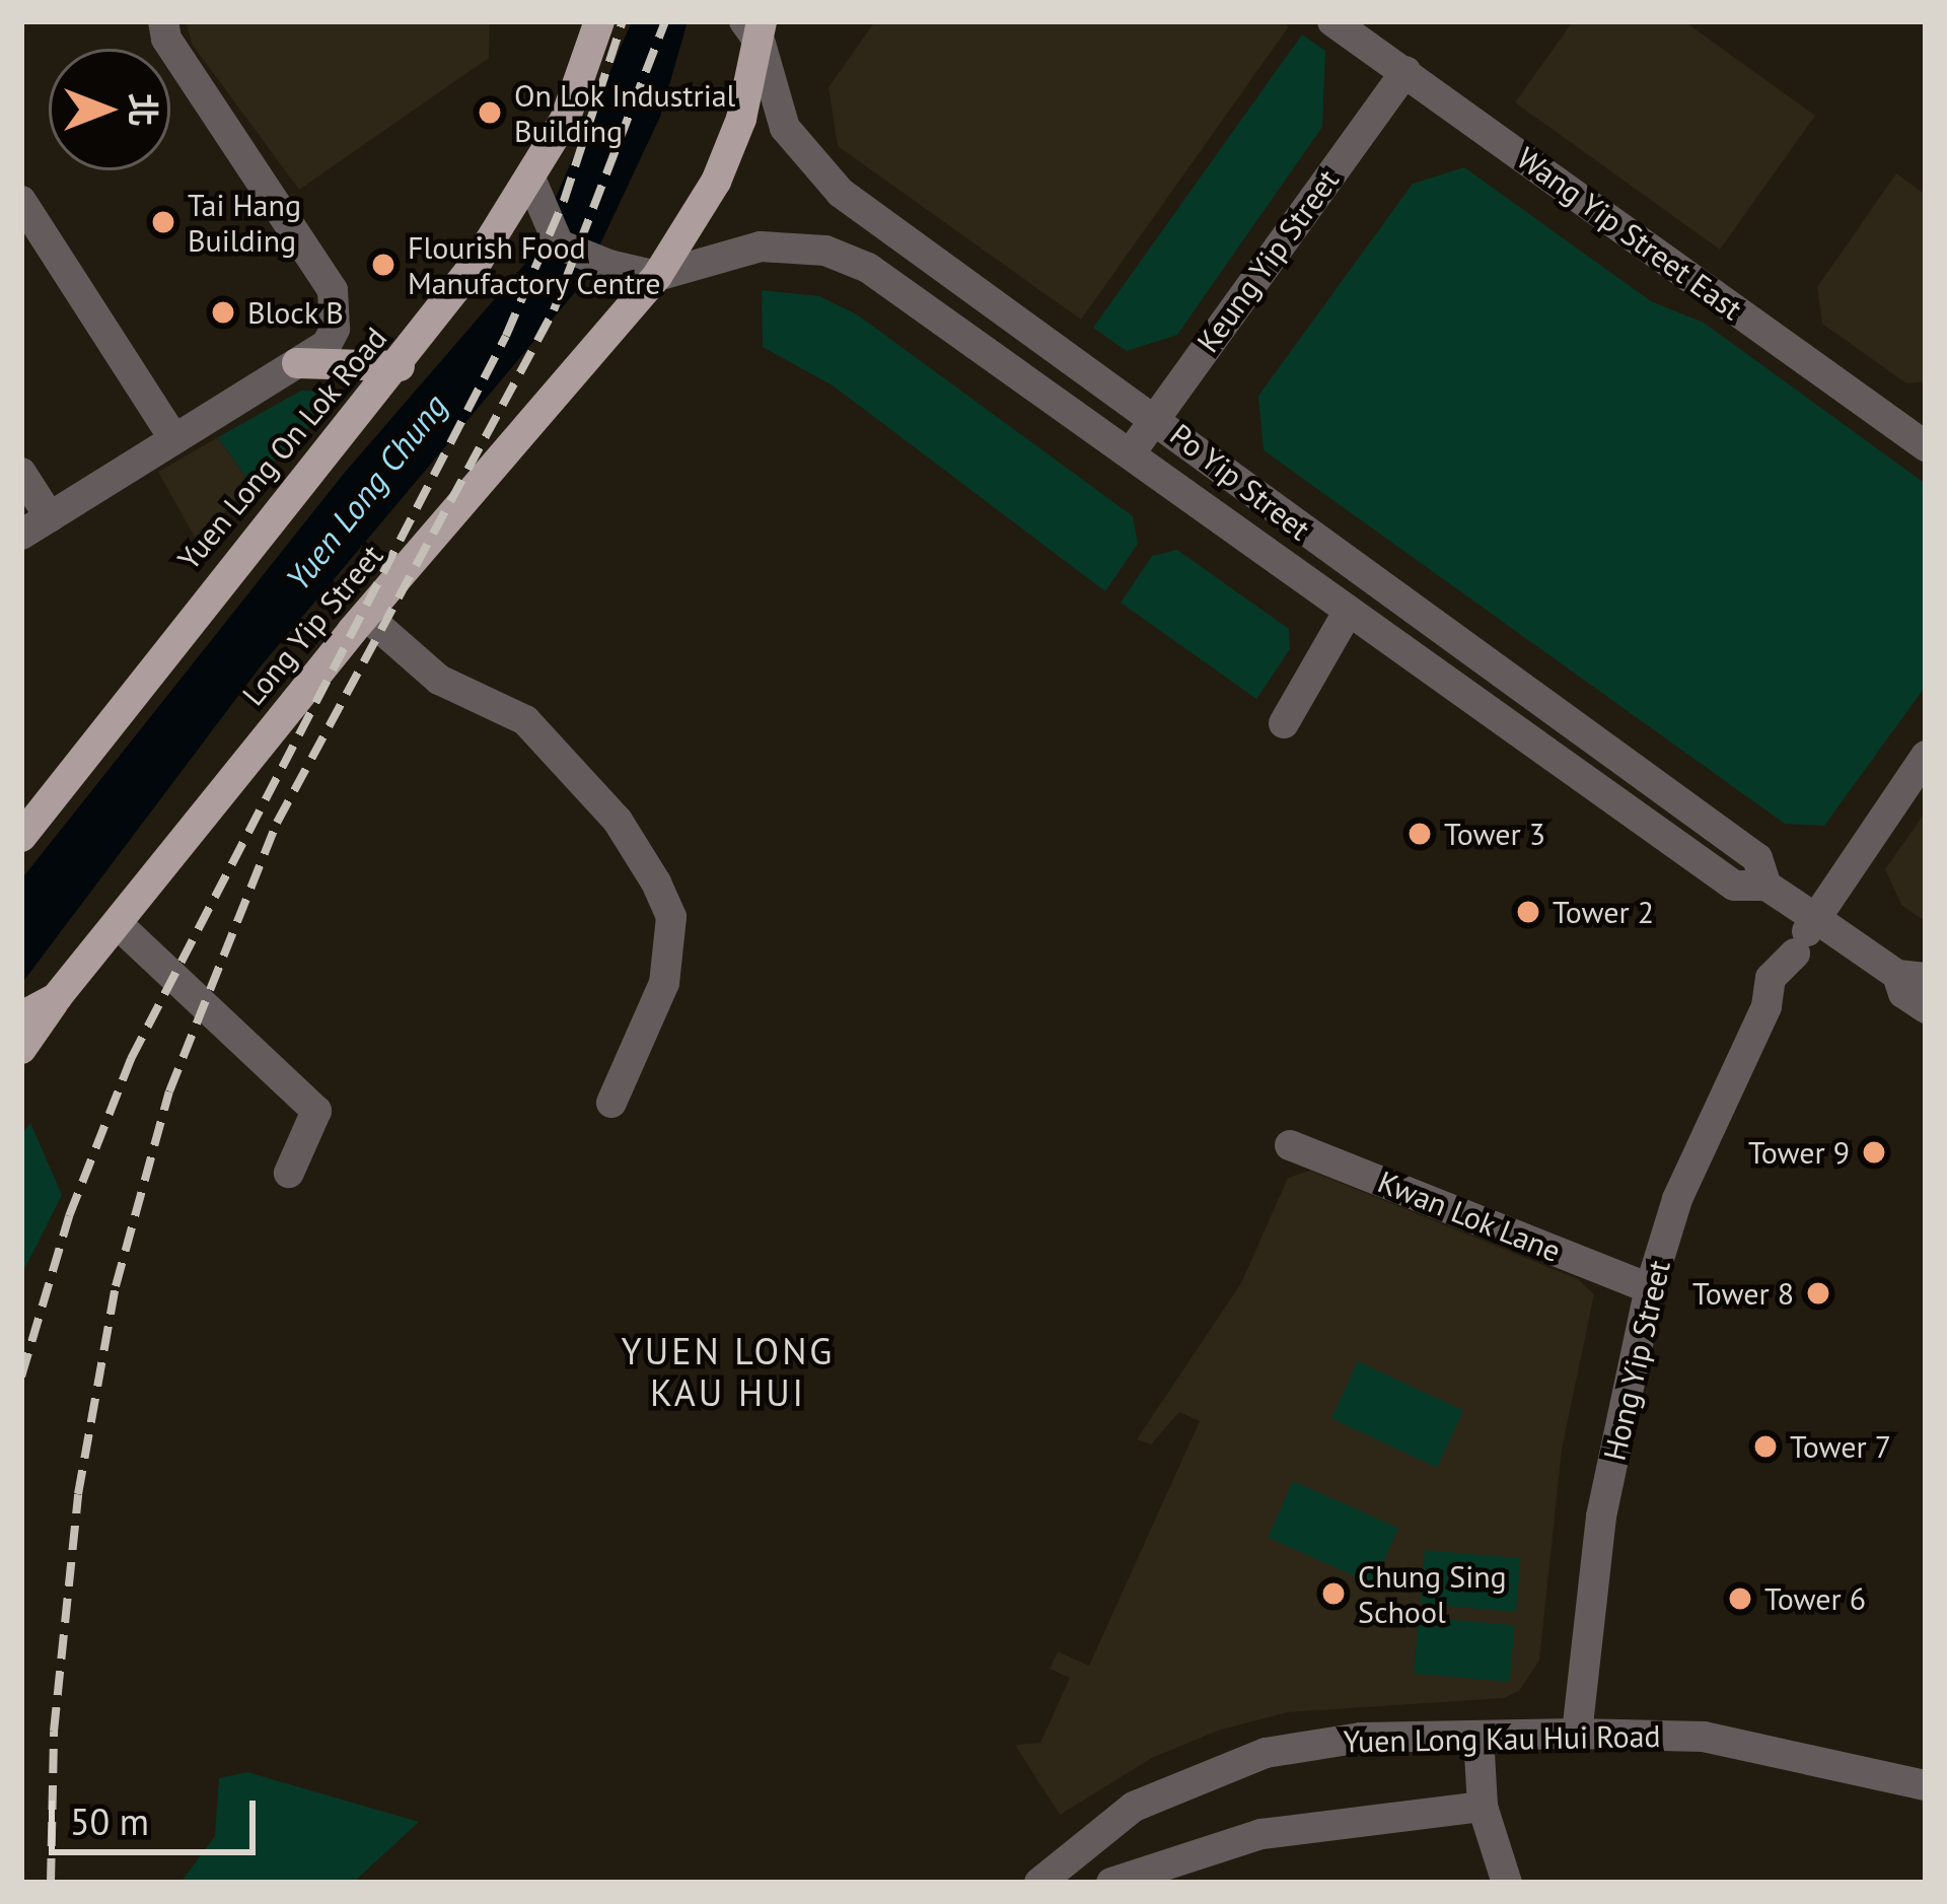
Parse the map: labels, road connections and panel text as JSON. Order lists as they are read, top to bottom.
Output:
{
  "streets": {
    "main road": ["Yuen Long On Lok Road", "Long Yip Street"],
    "street": [
      "Wang Yip Street East",
      "Keung Yip Street",
      "Po Yip Street",
      "Kwan Lok Lane",
      "Hong Yip Street",
      "Yuen Long Kau Hui Road"
    ]
  },
  "crossings": [
    ["Wang Yip Street East", "Keung Yip Street"],
    ["Keung Yip Street", "Po Yip Street"],
    ["Po Yip Street", "Long Yip Street"],
    ["Po Yip Street", "Hong Yip Street"],
    ["Kwan Lok Lane", "Hong Yip Street"],
    ["Hong Yip Street", "Yuen Long Kau Hui Road"]
  ],
  "districts": ["YUEN LONG KAU HUI"],
  "water": ["Yuen Long Chung"],
  "places": [
    "On Lok Industrial Building",
    "Tai Hang Building",
    "Flourish Food Manufactory Centre",
    "Block B",
    "Tower 3",
    "Tower 2",
    "Tower 9",
    "Tower 8",
    "Tower 7",
    "Chung Sing School",
    "Tower 6"
  ],
  "scale_bar": "50 m",
  "north": "right"
}
